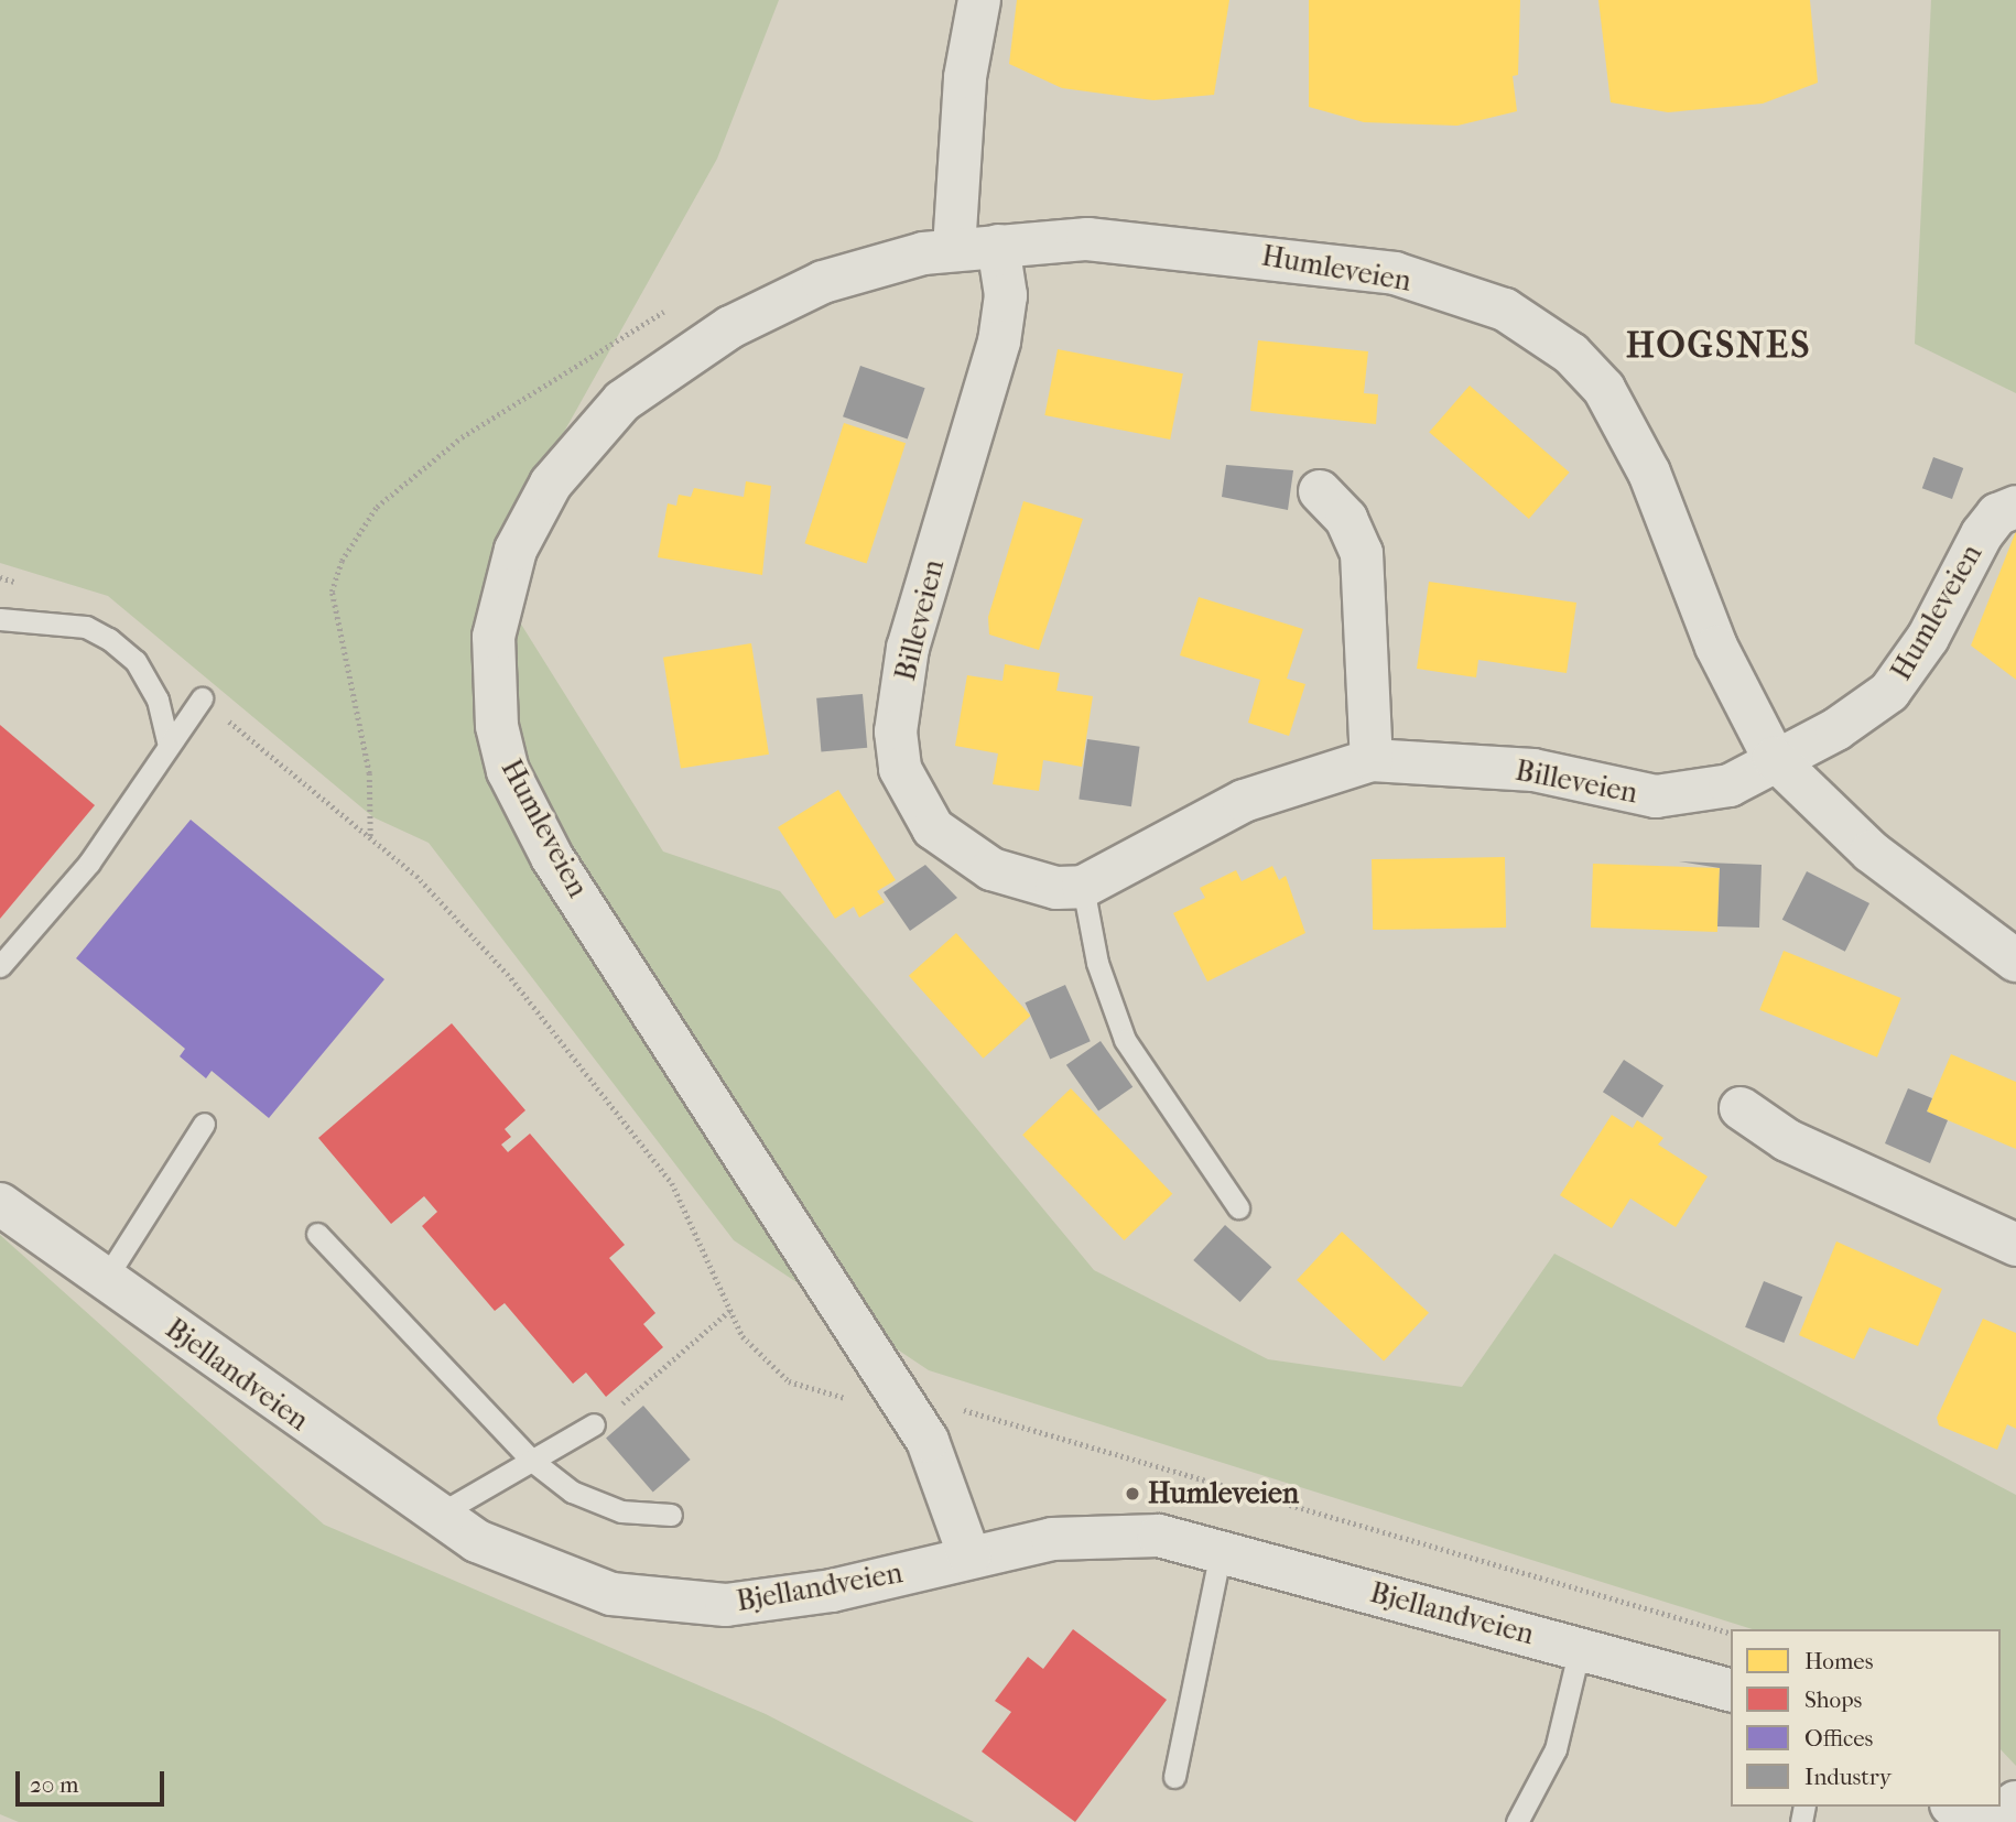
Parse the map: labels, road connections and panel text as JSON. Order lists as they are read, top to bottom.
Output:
{
  "streets": {
    "street": ["Humleveien", "Billeveien", "Bjellandveien"]
  },
  "crossings": [
    ["Humleveien", "Billeveien"],
    ["Humleveien", "Bjellandveien"]
  ],
  "districts": ["HOGSNES"],
  "places": ["Humleveien"],
  "legend": [
    "Homes",
    "Shops",
    "Offices",
    "Industry"
  ],
  "scale_bar": "20 m"
}
